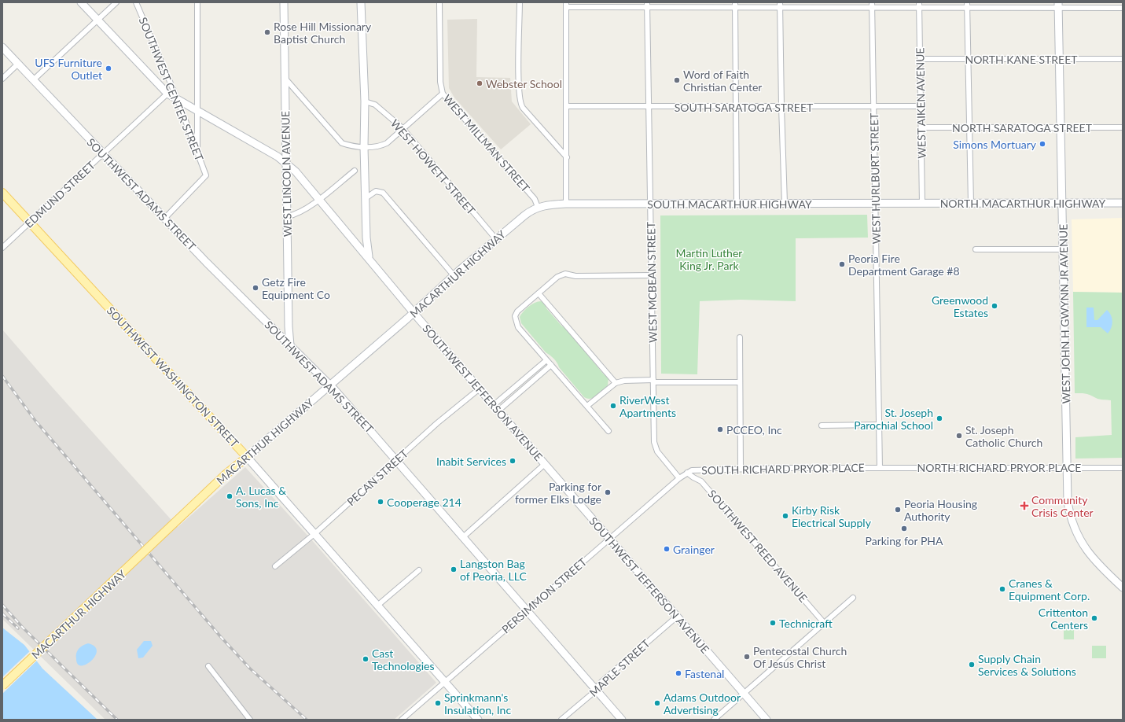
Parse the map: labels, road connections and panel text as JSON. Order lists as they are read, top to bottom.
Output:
{
  "streets": {
    "main road": [
      "WEST LINCOLN AVENUE",
      "SOUTHWEST ADAMS STREET",
      "NORTH MACARTHUR HIGHWAY",
      "SOUTH MACARTHUR HIGHWAY",
      "MACARTHUR HIGHWAY",
      "WEST JOHN H GWYNN JR AVENUE",
      "SOUTHWEST WASHINGTON STREET",
      "SOUTHWEST JEFFERSON AVENUE"
    ],
    "street": [
      "NORTH KANE STREET",
      "SOUTHWEST CENTER STREET",
      "WEST AIKEN AVENUE",
      "SOUTH SARATOGA STREET",
      "NORTH SARATOGA STREET",
      "WEST MILLMAN STREET",
      "WEST HOWETT STREET",
      "WEST HURLBURT STREET",
      "EDMUND STREET",
      "WEST MCBEAN STREET",
      "NORTH RICHARD PRYOR PLACE",
      "SOUTH RICHARD PRYOR PLACE",
      "PECAN STREET",
      "SOUTHWEST REED AVENUE",
      "PERSIMMON STREET",
      "MAPLE STREET"
    ]
  },
  "crossings": [
    ["NORTH KANE STREET", "WEST AIKEN AVENUE"],
    ["NORTH KANE STREET", "WEST JOHN H GWYNN JR AVENUE"],
    ["SOUTHWEST CENTER STREET", "EDMUND STREET"],
    ["SOUTHWEST CENTER STREET", "SOUTHWEST ADAMS STREET"],
    ["SOUTHWEST CENTER STREET", "SOUTHWEST JEFFERSON AVENUE"],
    ["WEST AIKEN AVENUE", "SOUTH SARATOGA STREET"],
    ["WEST AIKEN AVENUE", "NORTH SARATOGA STREET"],
    ["WEST AIKEN AVENUE", "NORTH MACARTHUR HIGHWAY"],
    ["WEST AIKEN AVENUE", "SOUTH MACARTHUR HIGHWAY"],
    ["SOUTH SARATOGA STREET", "WEST HURLBURT STREET"],
    ["SOUTH SARATOGA STREET", "WEST MCBEAN STREET"],
    ["NORTH SARATOGA STREET", "WEST JOHN H GWYNN JR AVENUE"],
    ["WEST MILLMAN STREET", "SOUTH MACARTHUR HIGHWAY"],
    ["WEST MILLMAN STREET", "MACARTHUR HIGHWAY"],
    ["WEST HOWETT STREET", "MACARTHUR HIGHWAY"],
    ["WEST LINCOLN AVENUE", "SOUTHWEST ADAMS STREET"],
    ["WEST LINCOLN AVENUE", "SOUTHWEST JEFFERSON AVENUE"],
    ["WEST HURLBURT STREET", "SOUTH MACARTHUR HIGHWAY"],
    ["WEST HURLBURT STREET", "NORTH RICHARD PRYOR PLACE"],
    ["WEST HURLBURT STREET", "SOUTH RICHARD PRYOR PLACE"],
    ["EDMUND STREET", "SOUTHWEST ADAMS STREET"],
    ["EDMUND STREET", "SOUTHWEST WASHINGTON STREET"],
    ["EDMUND STREET", "SOUTHWEST JEFFERSON AVENUE"],
    ["SOUTHWEST ADAMS STREET", "MACARTHUR HIGHWAY"],
    ["SOUTHWEST ADAMS STREET", "PECAN STREET"],
    ["SOUTHWEST ADAMS STREET", "PERSIMMON STREET"],
    ["SOUTHWEST ADAMS STREET", "MAPLE STREET"],
    ["NORTH MACARTHUR HIGHWAY", "SOUTH MACARTHUR HIGHWAY"],
    ["NORTH MACARTHUR HIGHWAY", "WEST JOHN H GWYNN JR AVENUE"],
    ["SOUTH MACARTHUR HIGHWAY", "MACARTHUR HIGHWAY"],
    ["SOUTH MACARTHUR HIGHWAY", "WEST MCBEAN STREET"],
    ["MACARTHUR HIGHWAY", "SOUTHWEST WASHINGTON STREET"],
    ["MACARTHUR HIGHWAY", "SOUTHWEST JEFFERSON AVENUE"],
    ["WEST MCBEAN STREET", "PERSIMMON STREET"],
    ["WEST JOHN H GWYNN JR AVENUE", "NORTH RICHARD PRYOR PLACE"],
    ["SOUTHWEST WASHINGTON STREET", "PECAN STREET"],
    ["SOUTHWEST WASHINGTON STREET", "PERSIMMON STREET"],
    ["SOUTHWEST JEFFERSON AVENUE", "PECAN STREET"],
    ["SOUTHWEST JEFFERSON AVENUE", "PERSIMMON STREET"],
    ["SOUTHWEST JEFFERSON AVENUE", "MAPLE STREET"],
    ["NORTH RICHARD PRYOR PLACE", "SOUTH RICHARD PRYOR PLACE"],
    ["SOUTH RICHARD PRYOR PLACE", "SOUTHWEST REED AVENUE"],
    ["SOUTH RICHARD PRYOR PLACE", "PERSIMMON STREET"],
    ["SOUTHWEST REED AVENUE", "PERSIMMON STREET"]
  ],
  "parks": ["Martin Luther King Jr. Park"],
  "places": {
    "other": [
      "Rose Hill Missionary Baptist Church",
      "UFS Furniture Outlet",
      "Word of Faith Christian Center",
      "Webster School",
      "Simons Mortuary",
      "Peoria Fire Department Garage #8",
      "Getz Fire Equipment Co",
      "Greenwood Estates",
      "RiverWest Apartments",
      "St. Joseph Parochial School",
      "PCCEO, Inc",
      "St. Joseph Catholic Church",
      "Inabit Services",
      "Parking for former Elks Lodge",
      "A. Lucas & Sons, Inc",
      "Cooperage 214",
      "Peoria Housing Authority",
      "Kirby Risk Electrical Supply",
      "Parking for PHA",
      "Grainger",
      "Langston Bag of Peoria, LLC",
      "Cranes & Equipment Corp.",
      "Crittenton Centers",
      "Technicraft",
      "Pentecostal Church Of Jesus Christ",
      "Cast Technologies",
      "Supply Chain Services & Solutions",
      "Fastenal",
      "Sprinkmann's Insulation, Inc",
      "Adams Outdoor Advertising"
    ],
    "health": ["Community Crisis Center"]
  }
}
